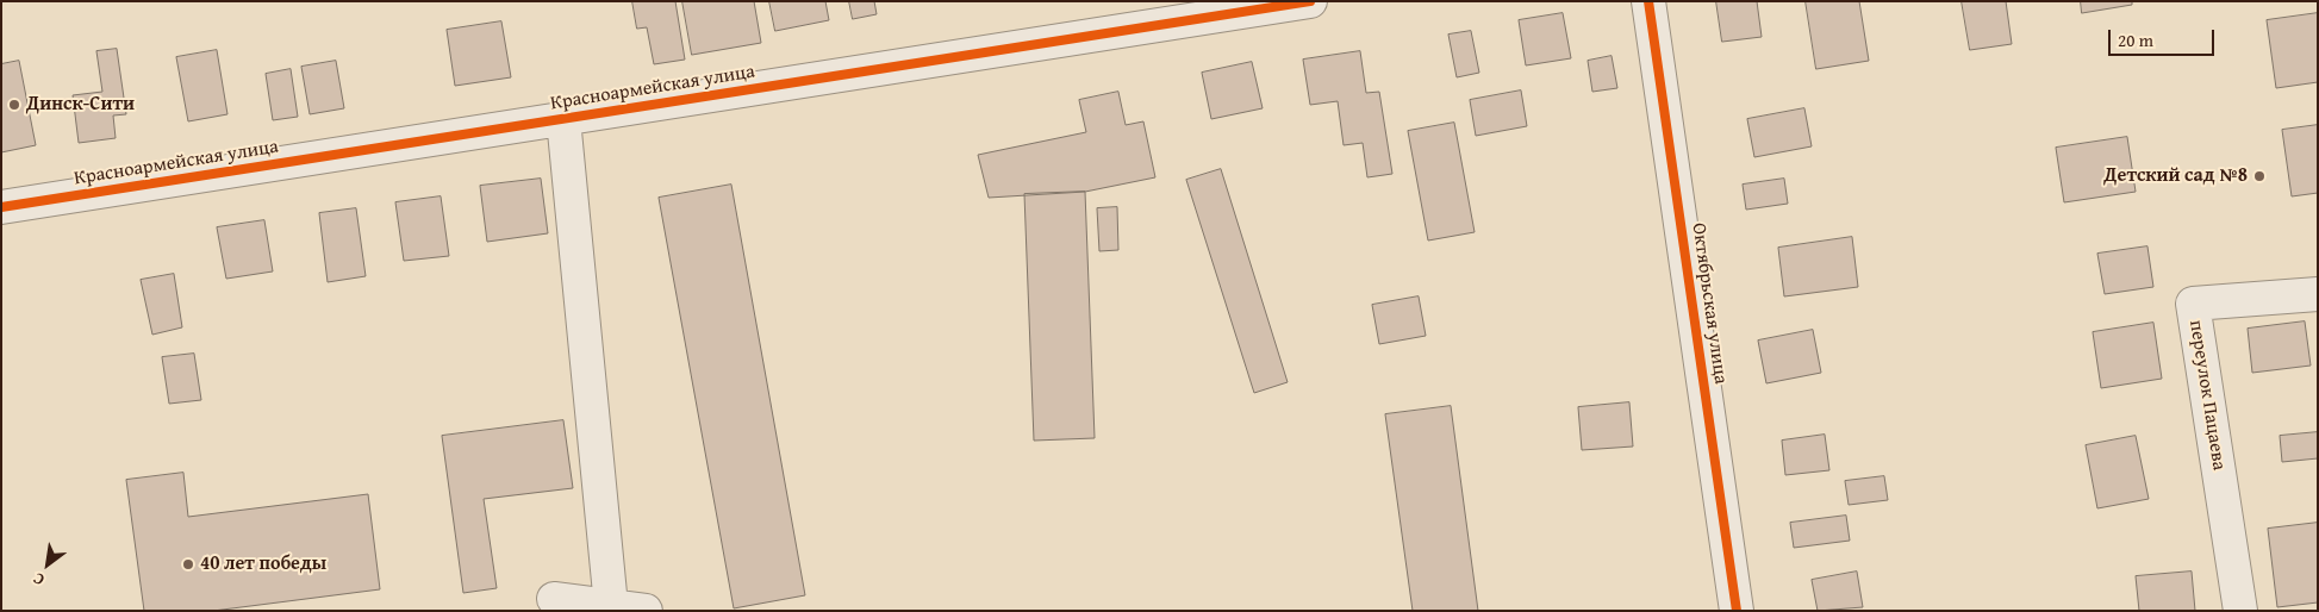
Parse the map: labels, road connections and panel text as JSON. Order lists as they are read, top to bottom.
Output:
{
  "streets": {
    "street": ["Красноармейская улица", "Октябрьская улица", "переулок Пацаева"]
  },
  "places": ["Динск-Сити", "Детский сад №8", "40 лет победы"],
  "scale_bar": "20 m",
  "north": "bottom left"
}
